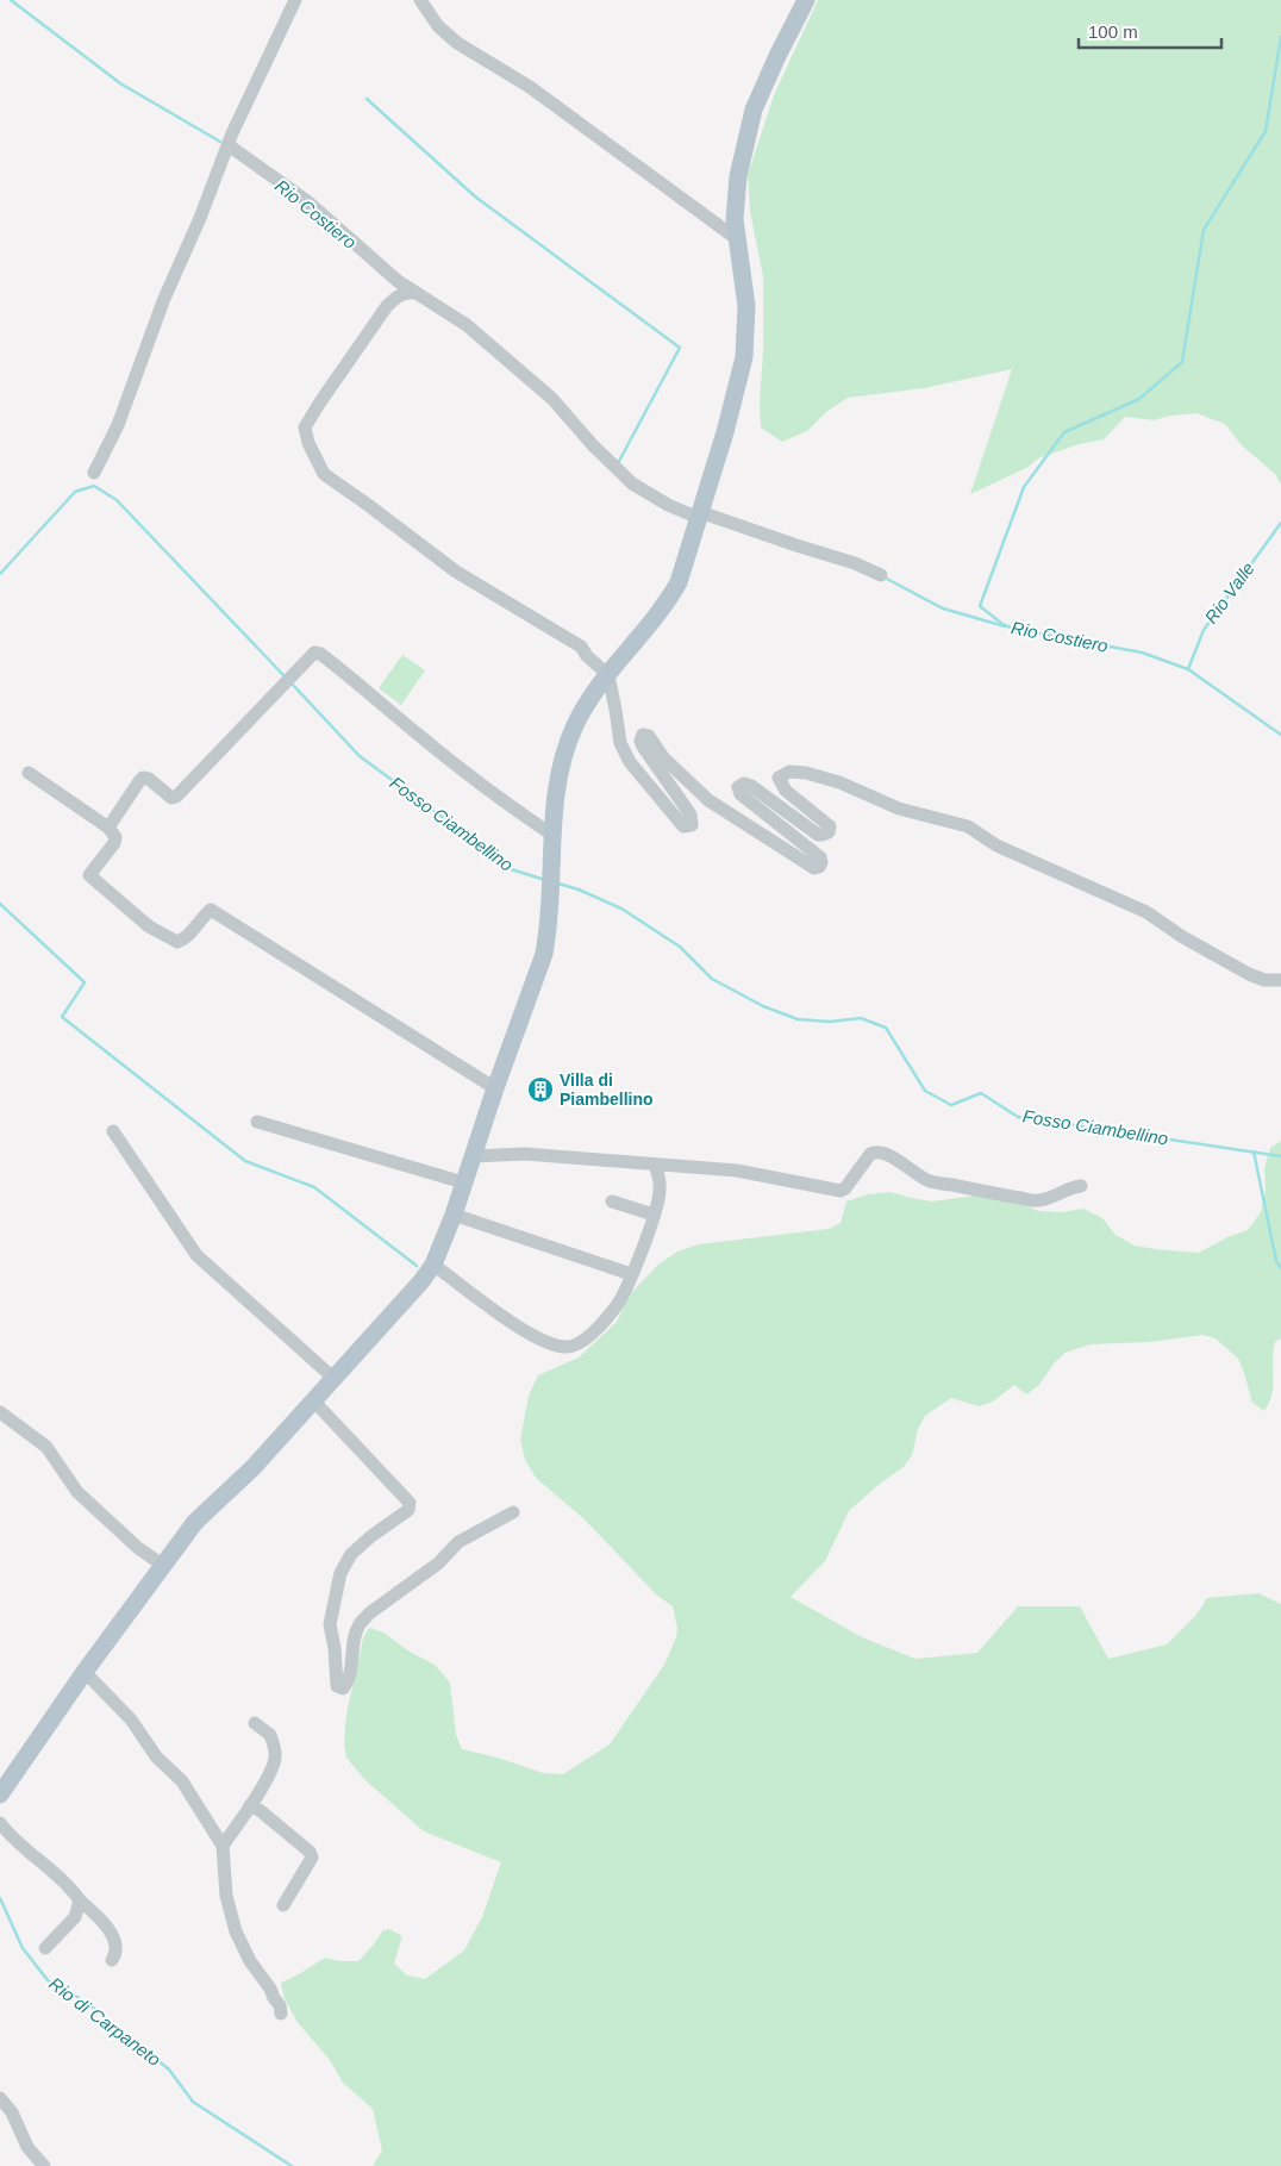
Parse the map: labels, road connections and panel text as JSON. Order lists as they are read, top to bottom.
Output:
{
  "water": [
    "Rio Costiero",
    "Rio Valle",
    "Fosso Ciambellino",
    "Rio di Carpaneto"
  ],
  "places": {
    "building": ["Villa di Piambellino"]
  },
  "scale_bar": "100 m"
}
